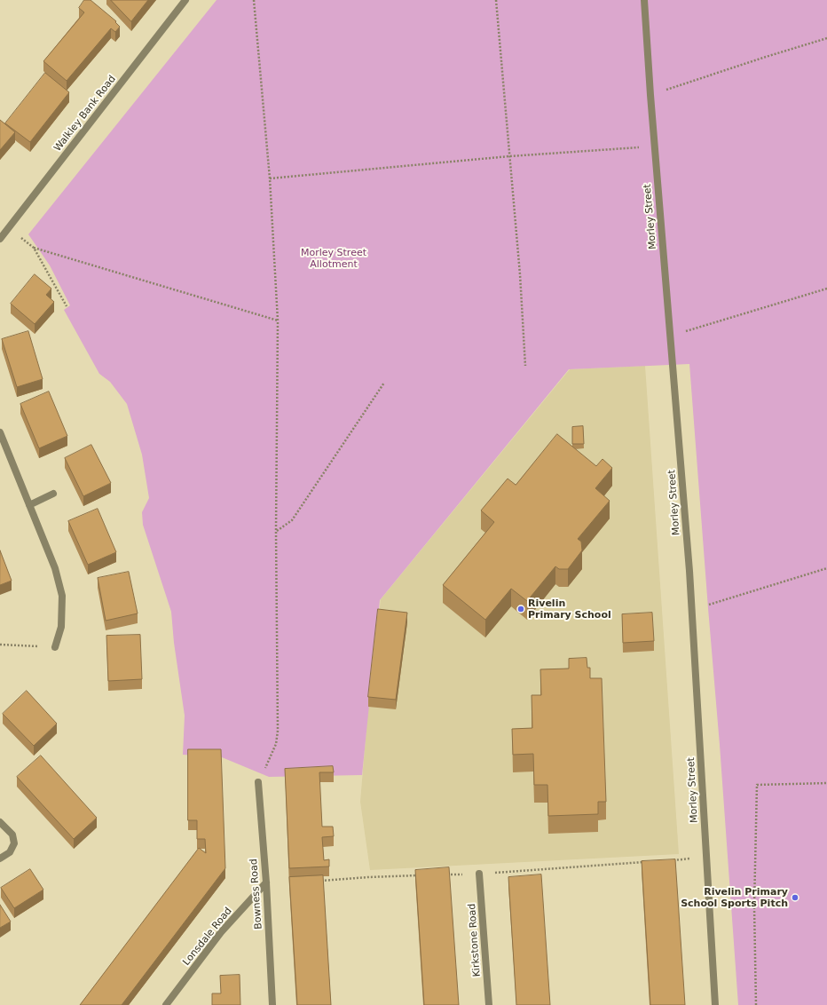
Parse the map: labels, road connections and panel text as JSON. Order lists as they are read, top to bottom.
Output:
{
  "streets": {
    "street": [
      "Walkley Bank Road",
      "Morley Street",
      "Bowness Road",
      "Lonsdale Road",
      "Kirkstone Road"
    ]
  },
  "crossings": [
    ["Bowness Road", "Lonsdale Road"]
  ],
  "parks": ["Morley Street Allotment"],
  "places": ["Rivelin Primary School", "Rivelin Primary School Sports Pitch"]
}
